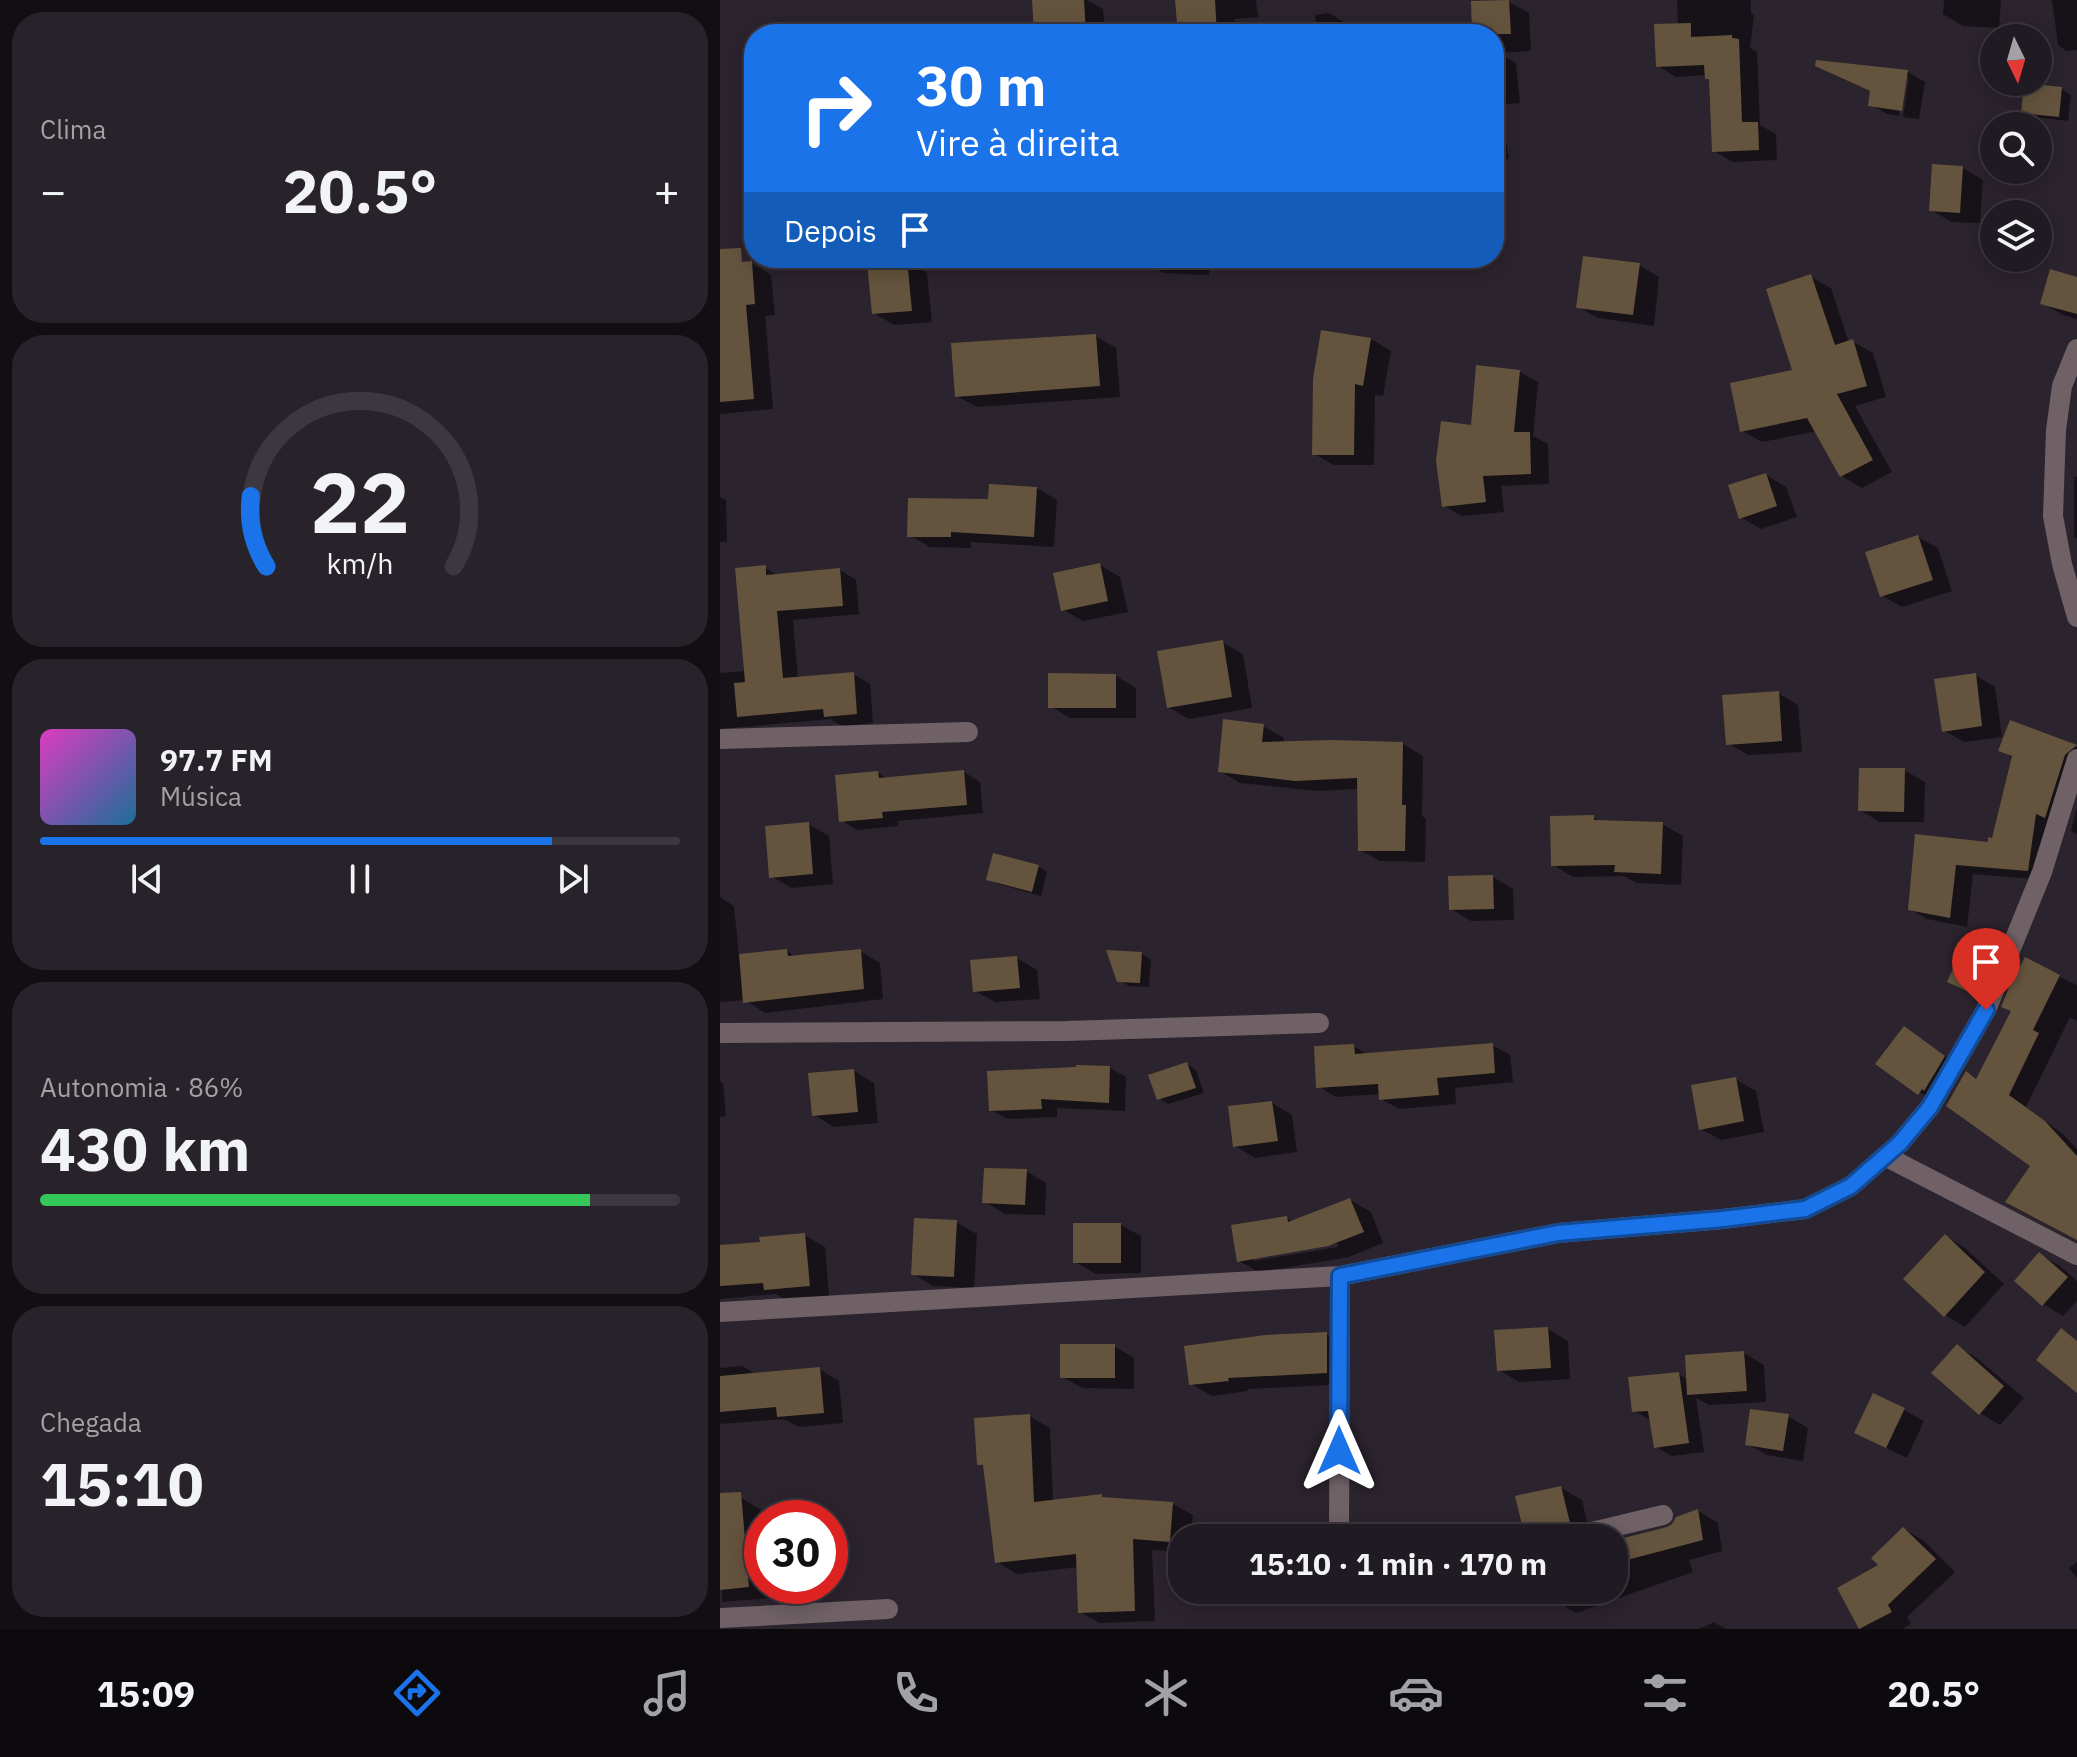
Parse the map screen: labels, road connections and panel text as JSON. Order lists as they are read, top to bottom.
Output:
{
  "north": "bottom",
  "page": {
    "tile": [
      "Clima",
      ["Autonomia · 86%", "430 km"],
      ["Chegada", "15:10"]
    ],
    "turn": ["30 m", "Vire à direita"],
    "heat": ["−", "20.5°", "+"],
    "then": "Depois",
    "song": ["97.7 FM", "Música"],
    "limit": "30",
    "trip": "15:10 · 1 min · 170 m",
    "tabs": ["15:09", "20.5°"],
    "gauge": ["22", "km/h"]
  }
}
